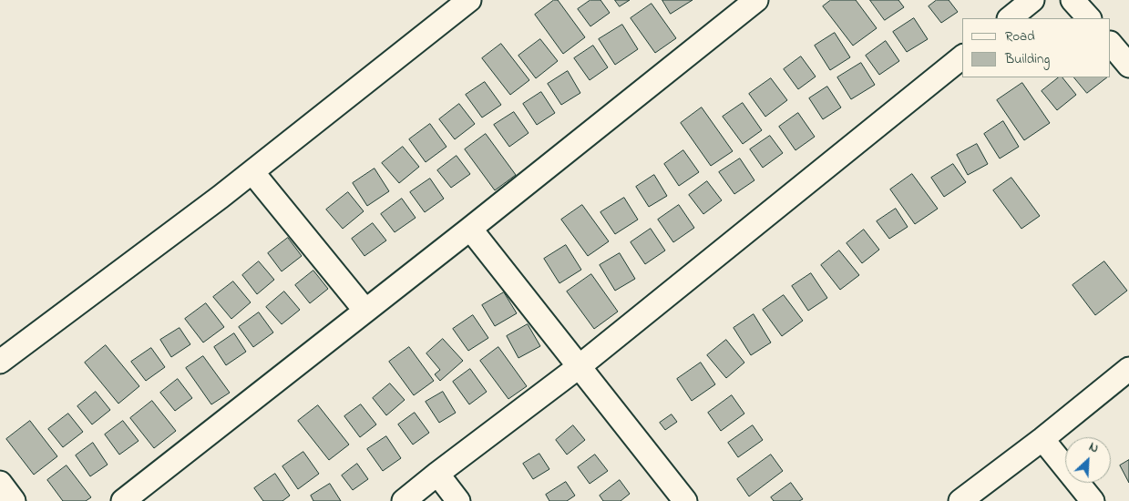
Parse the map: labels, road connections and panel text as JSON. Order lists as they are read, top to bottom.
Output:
{
  "legend": ["Road", "Building"],
  "north": "top right"
}
